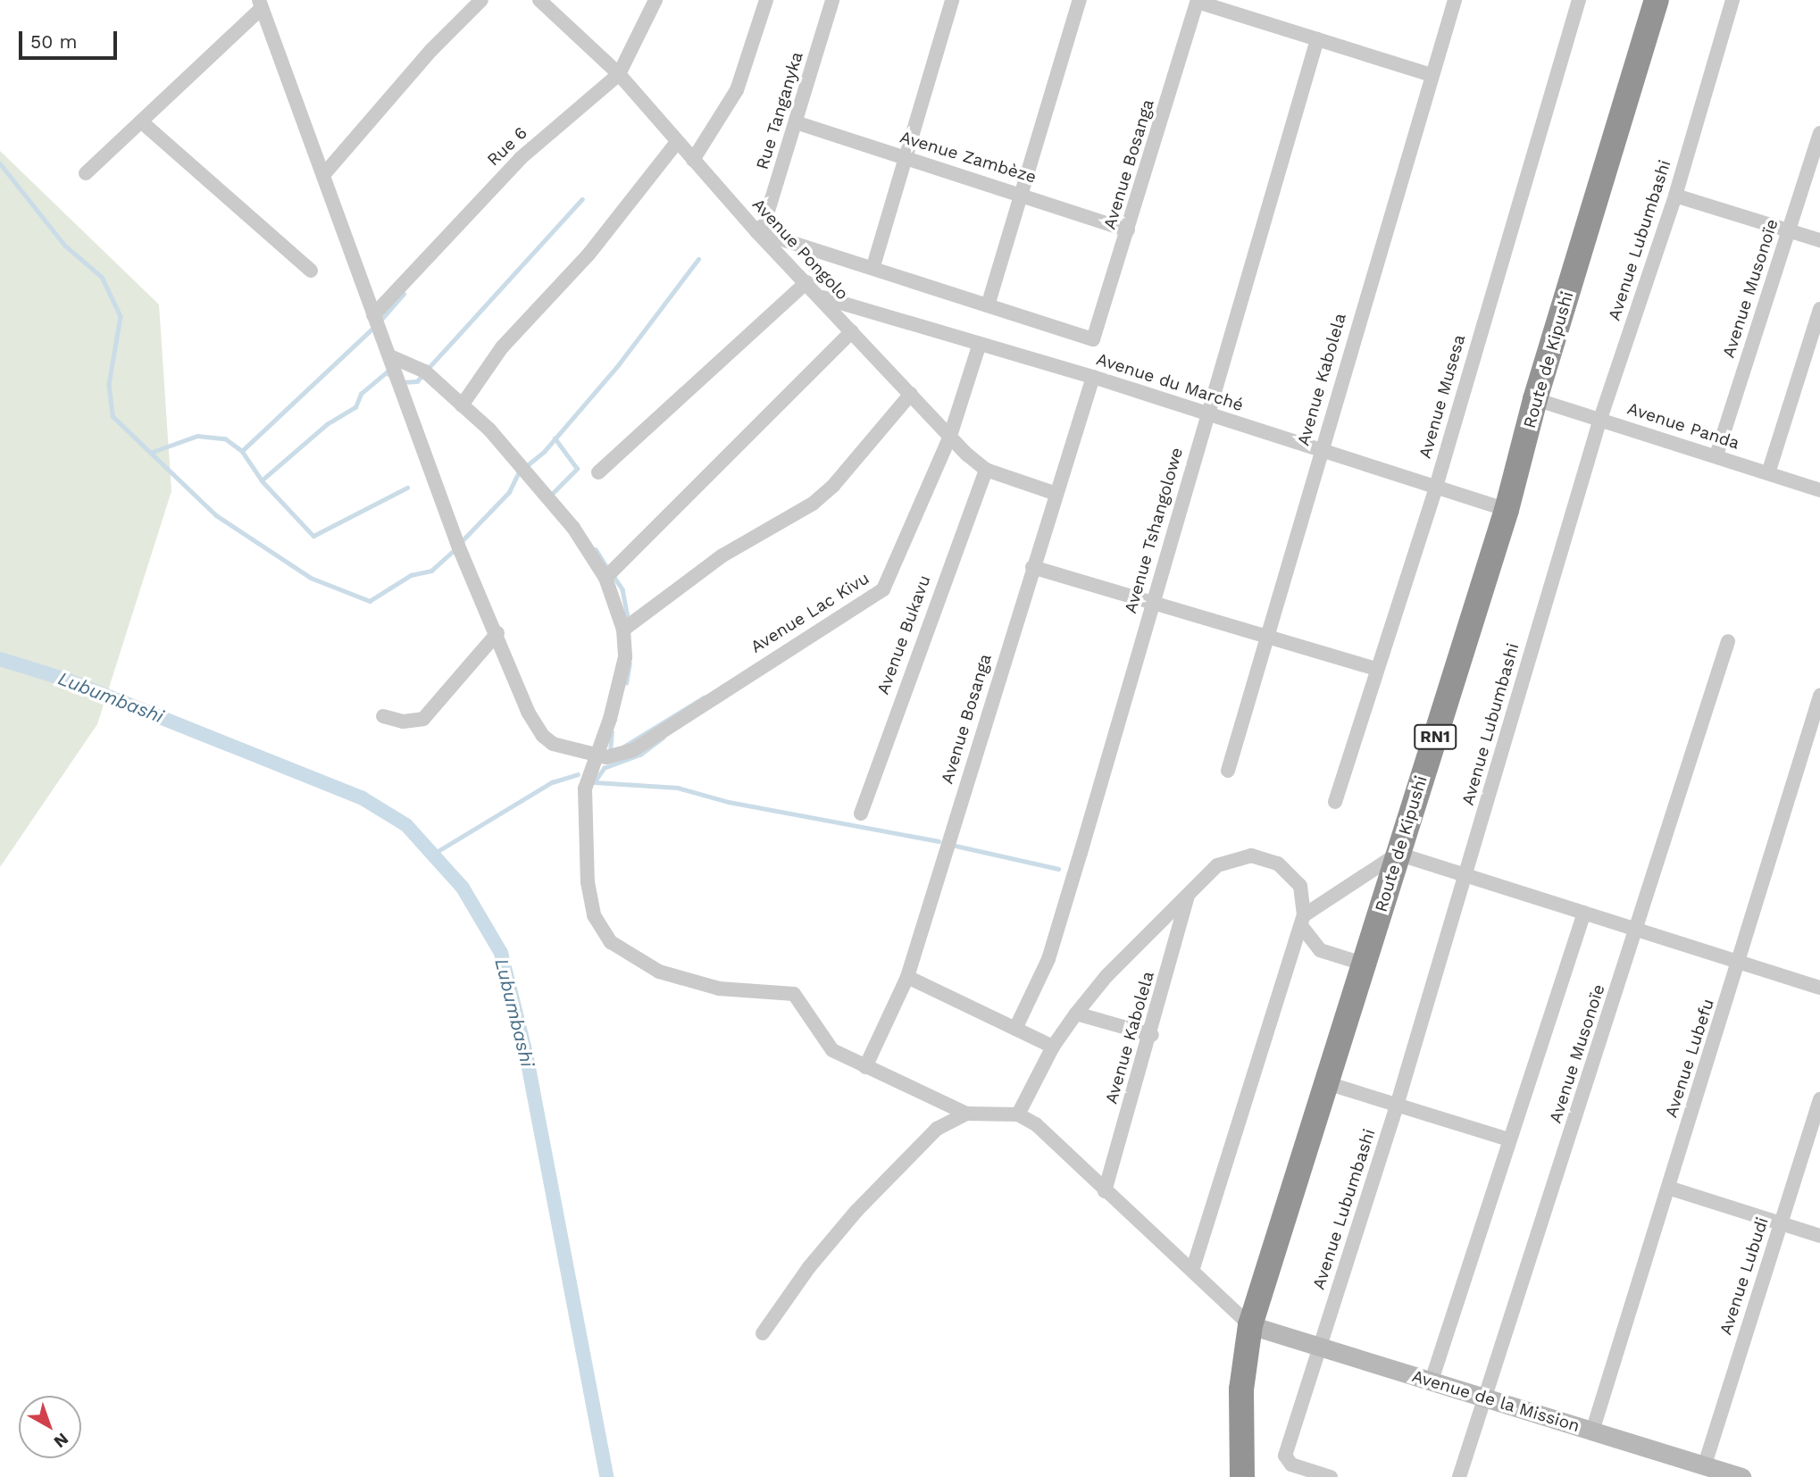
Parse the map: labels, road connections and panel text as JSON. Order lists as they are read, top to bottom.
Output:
{
  "streets": {
    "highway": ["Route de Kipushi", "RN1"],
    "street": [
      "Rue Tanganyka",
      "Rue 6",
      "Avenue Zambèze",
      "Avenue Bosanga",
      "Avenue Lubumbashi",
      "Avenue Pongolo",
      "Avenue Musonoïe",
      "Avenue Kabolela",
      "Avenue du Marché",
      "Avenue Musesa",
      "Avenue Panda",
      "Avenue Tshangolowe",
      "Avenue Lac Kivu",
      "Avenue Bukavu",
      "Avenue Lubefu",
      "Avenue Lubudi",
      "Avenue de la Mission"
    ]
  },
  "crossings": [
    ["Rue Tanganyka", "Avenue Zambèze"],
    ["Rue Tanganyka", "Avenue Pongolo"],
    ["Rue Tanganyka", "Avenue du Marché"],
    ["Rue 6", "Avenue Pongolo"],
    ["Avenue Zambèze", "Avenue Bosanga"],
    ["Avenue Bosanga", "Avenue Pongolo"],
    ["Avenue Bosanga", "Avenue du Marché"],
    ["Avenue Lubumbashi", "Avenue Panda"],
    ["Avenue Lubumbashi", "Avenue de la Mission"],
    ["Avenue Pongolo", "Avenue du Marché"],
    ["Avenue Pongolo", "Avenue Lac Kivu"],
    ["Avenue Pongolo", "Avenue Bukavu"],
    ["Avenue Musonoïe", "Avenue Panda"],
    ["Avenue Musonoïe", "Avenue de la Mission"],
    ["Route de Kipushi", "Avenue du Marché"],
    ["Route de Kipushi", "Avenue Panda"],
    ["Route de Kipushi", "Avenue de la Mission"],
    ["Avenue Kabolela", "Avenue du Marché"],
    ["Avenue du Marché", "Avenue Musesa"],
    ["Avenue du Marché", "Avenue Tshangolowe"],
    ["Avenue du Marché", "Avenue Lac Kivu"],
    ["Avenue Lubefu", "Avenue de la Mission"],
    ["Avenue Lubudi", "Avenue de la Mission"]
  ],
  "water": ["Lubumbashi"],
  "scale_bar": "50 m",
  "north": "bottom right"
}
